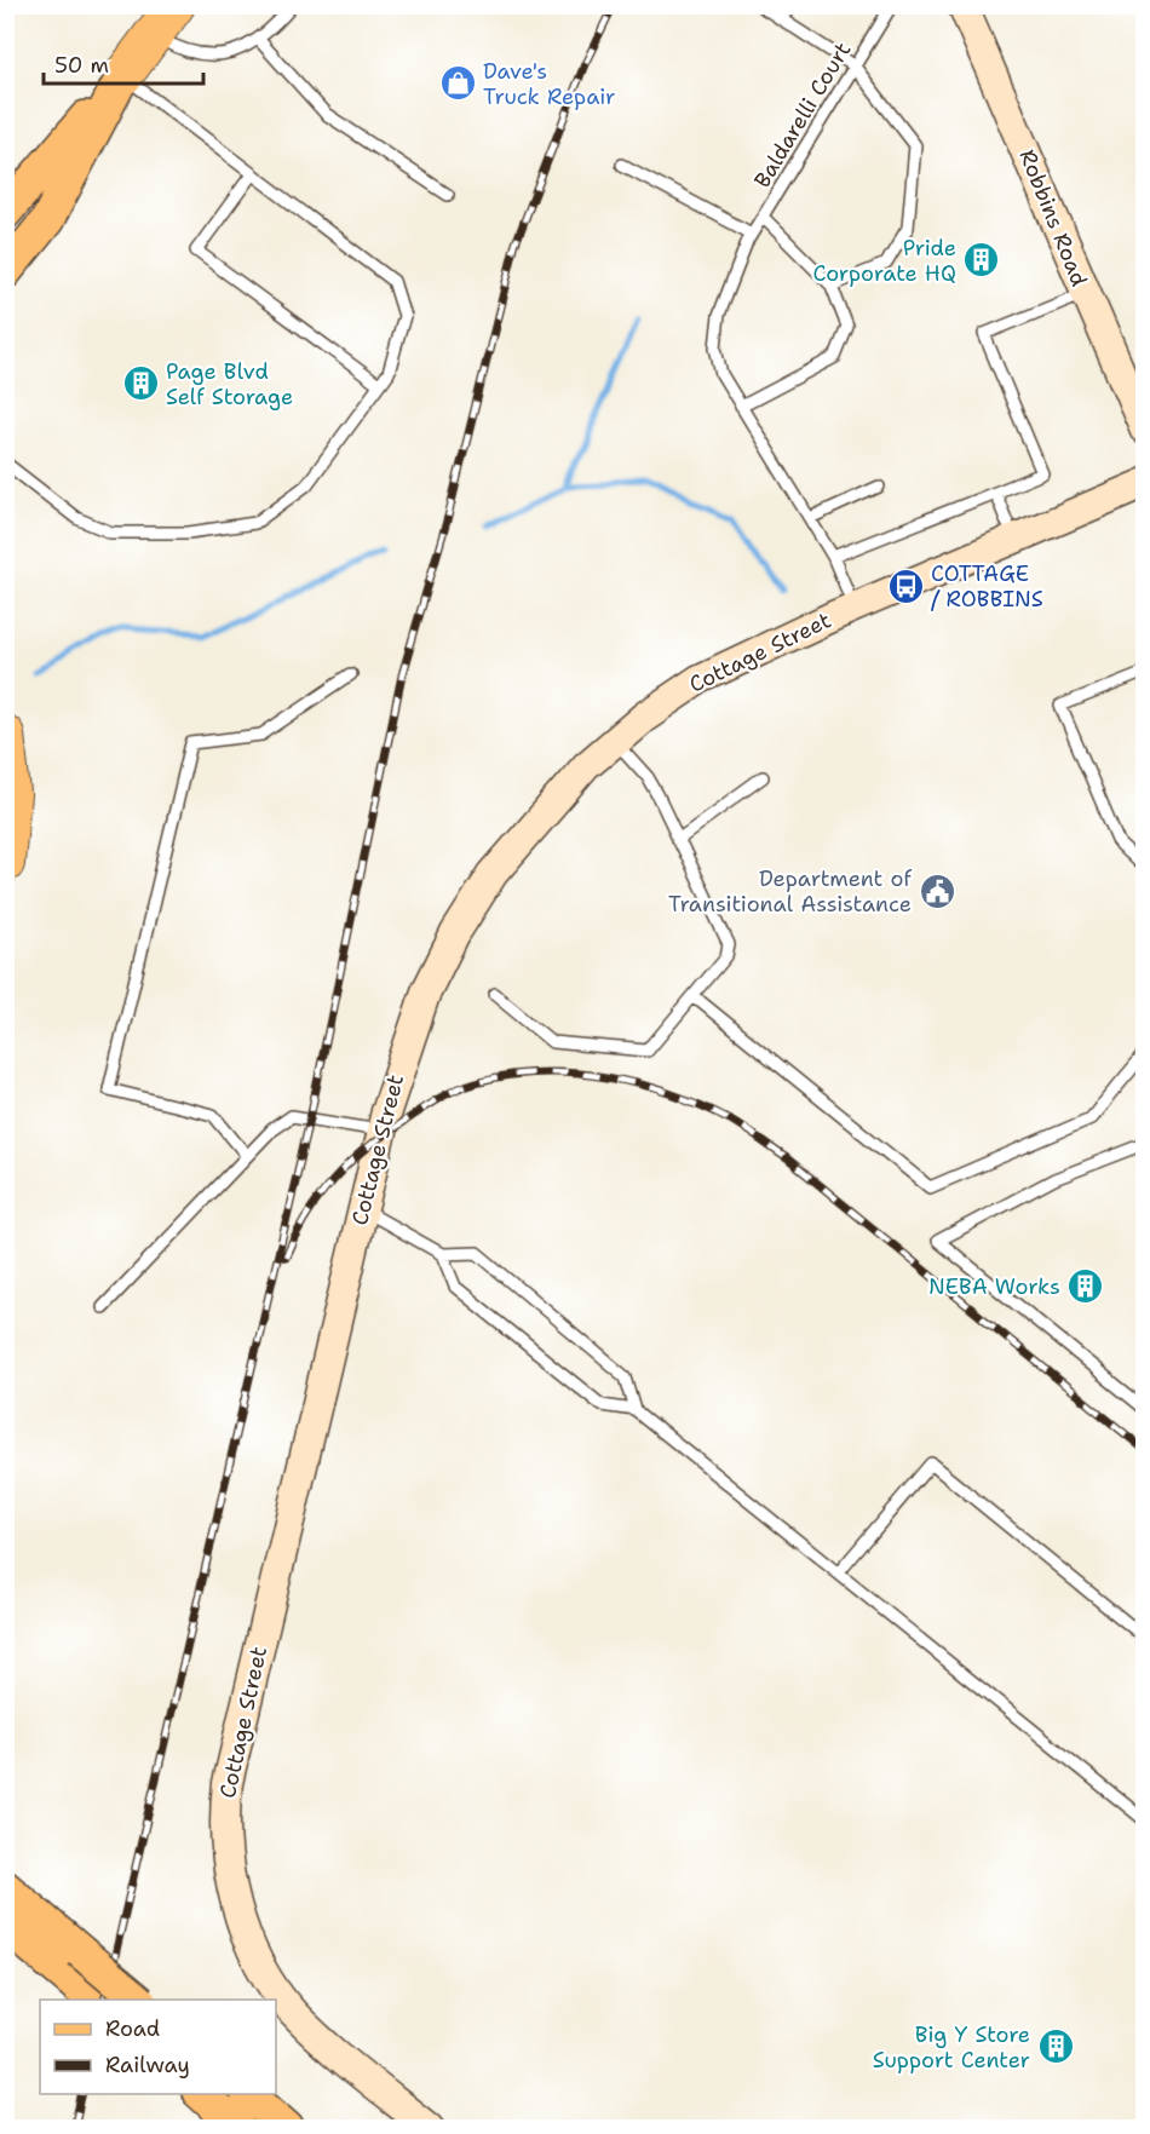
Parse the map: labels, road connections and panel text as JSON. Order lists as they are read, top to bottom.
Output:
{
  "streets": {
    "main road": ["Robbins Road", "Cottage Street"],
    "lane": ["Baldarelli Court"]
  },
  "crossings": [
    ["Baldarelli Court", "Cottage Street"]
  ],
  "places": {
    "shop": ["Dave's Truck Repair"],
    "building": [
      "Pride Corporate HQ",
      "Page Blvd Self Storage",
      "NEBA Works",
      "Big Y Store Support Center"
    ],
    "bus stop": ["COTTAGE / ROBBINS"],
    "public building": ["Department of Transitional Assistance"]
  },
  "legend": ["Road", "Railway"],
  "scale_bar": "50 m"
}
